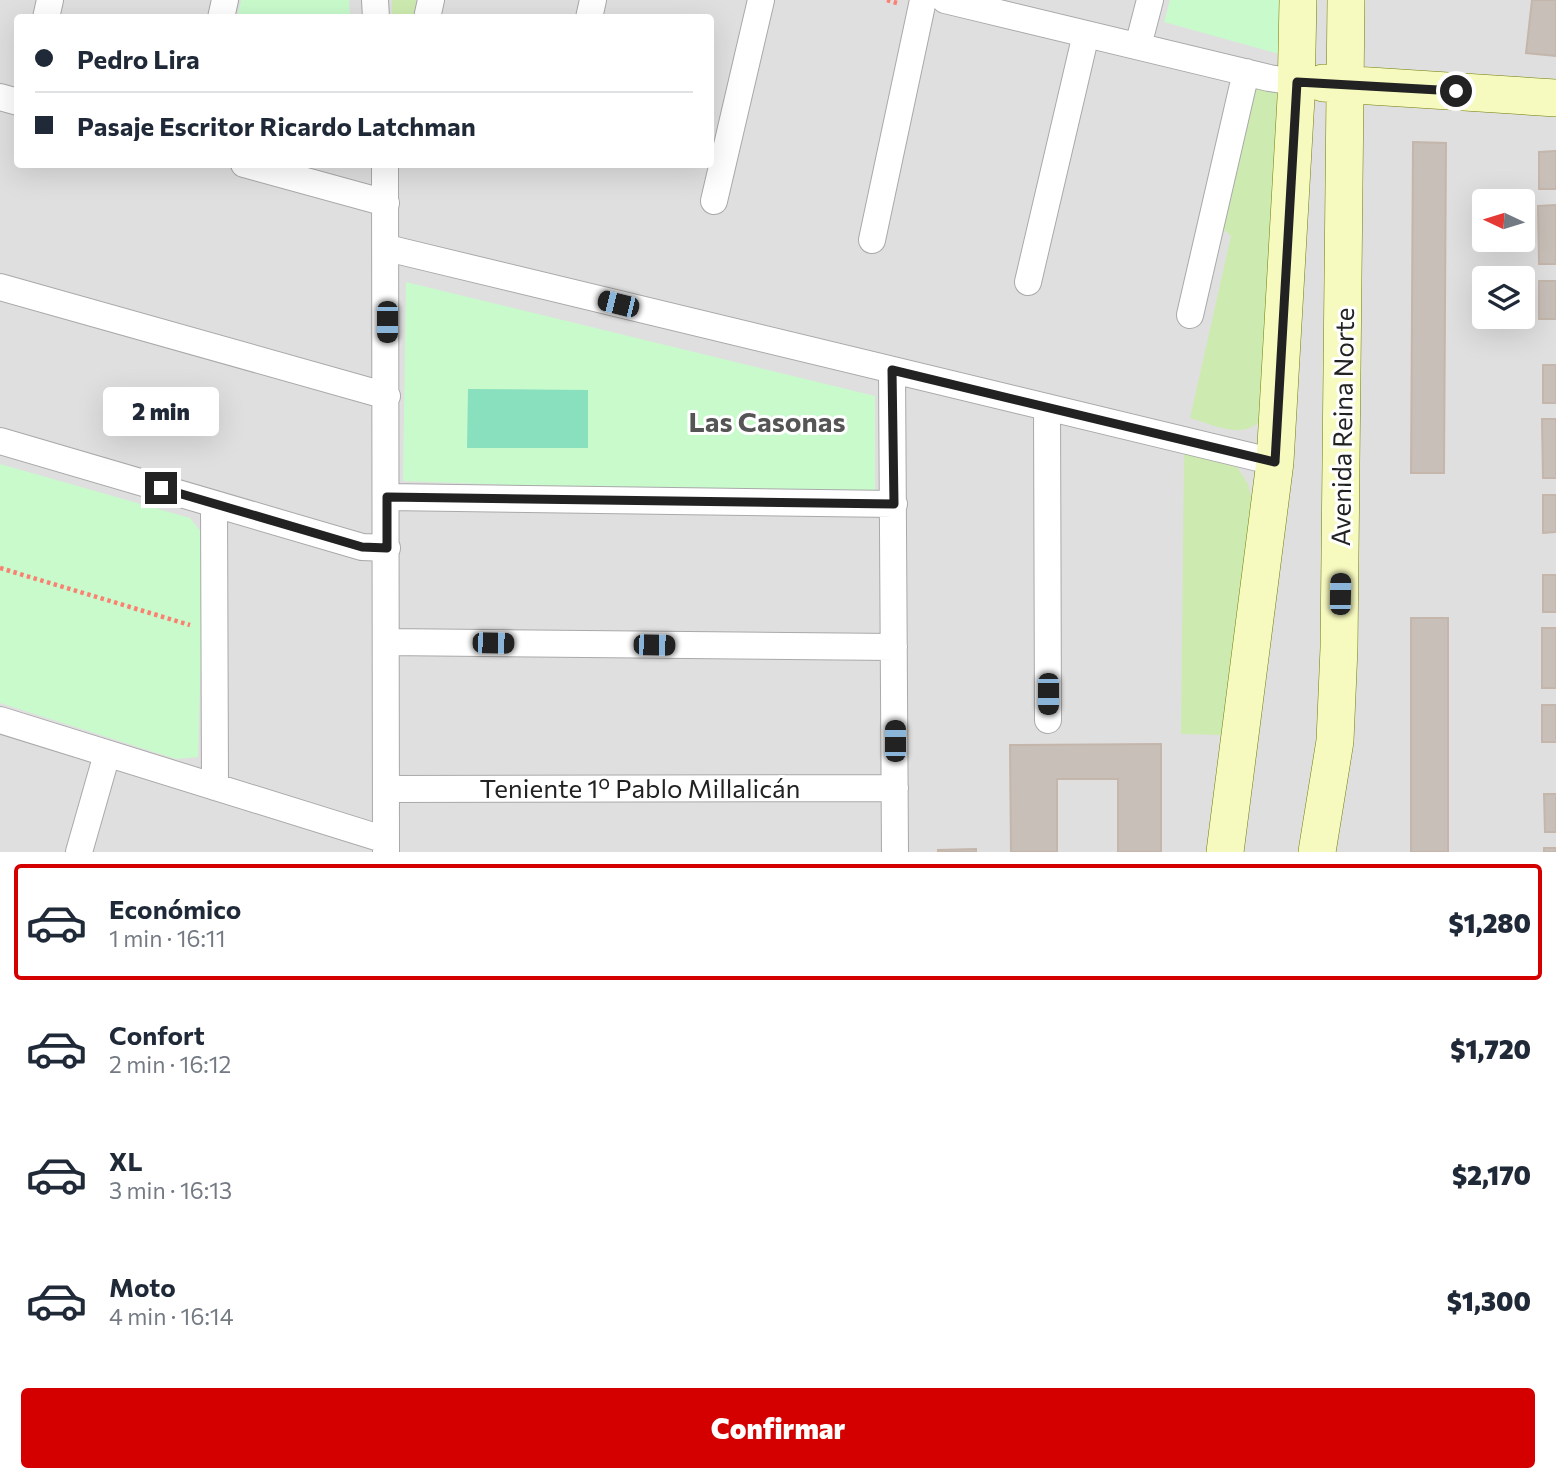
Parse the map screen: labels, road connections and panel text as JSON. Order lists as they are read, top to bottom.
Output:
{
  "streets": {
    "street": ["Avenida Reina Norte", "Teniente 1º Pablo Millalicán"]
  },
  "districts": ["Las Casonas"],
  "north": "left",
  "page": {
    "banner": ["Pedro Lira", "Pasaje Escritor Ricardo Latchman"],
    "bubble": "2 min",
    "list": [
      {
        "name": "Económico",
        "note": "1 min · 16:11",
        "value": "$1,280"
      },
      {
        "name": "Confort",
        "note": "2 min · 16:12",
        "value": "$1,720"
      },
      {
        "name": "XL",
        "note": "3 min · 16:13",
        "value": "$2,170"
      },
      {
        "name": "Moto",
        "note": "4 min · 16:14",
        "value": "$1,300"
      }
    ],
    "buttons": "Confirmar"
  }
}
